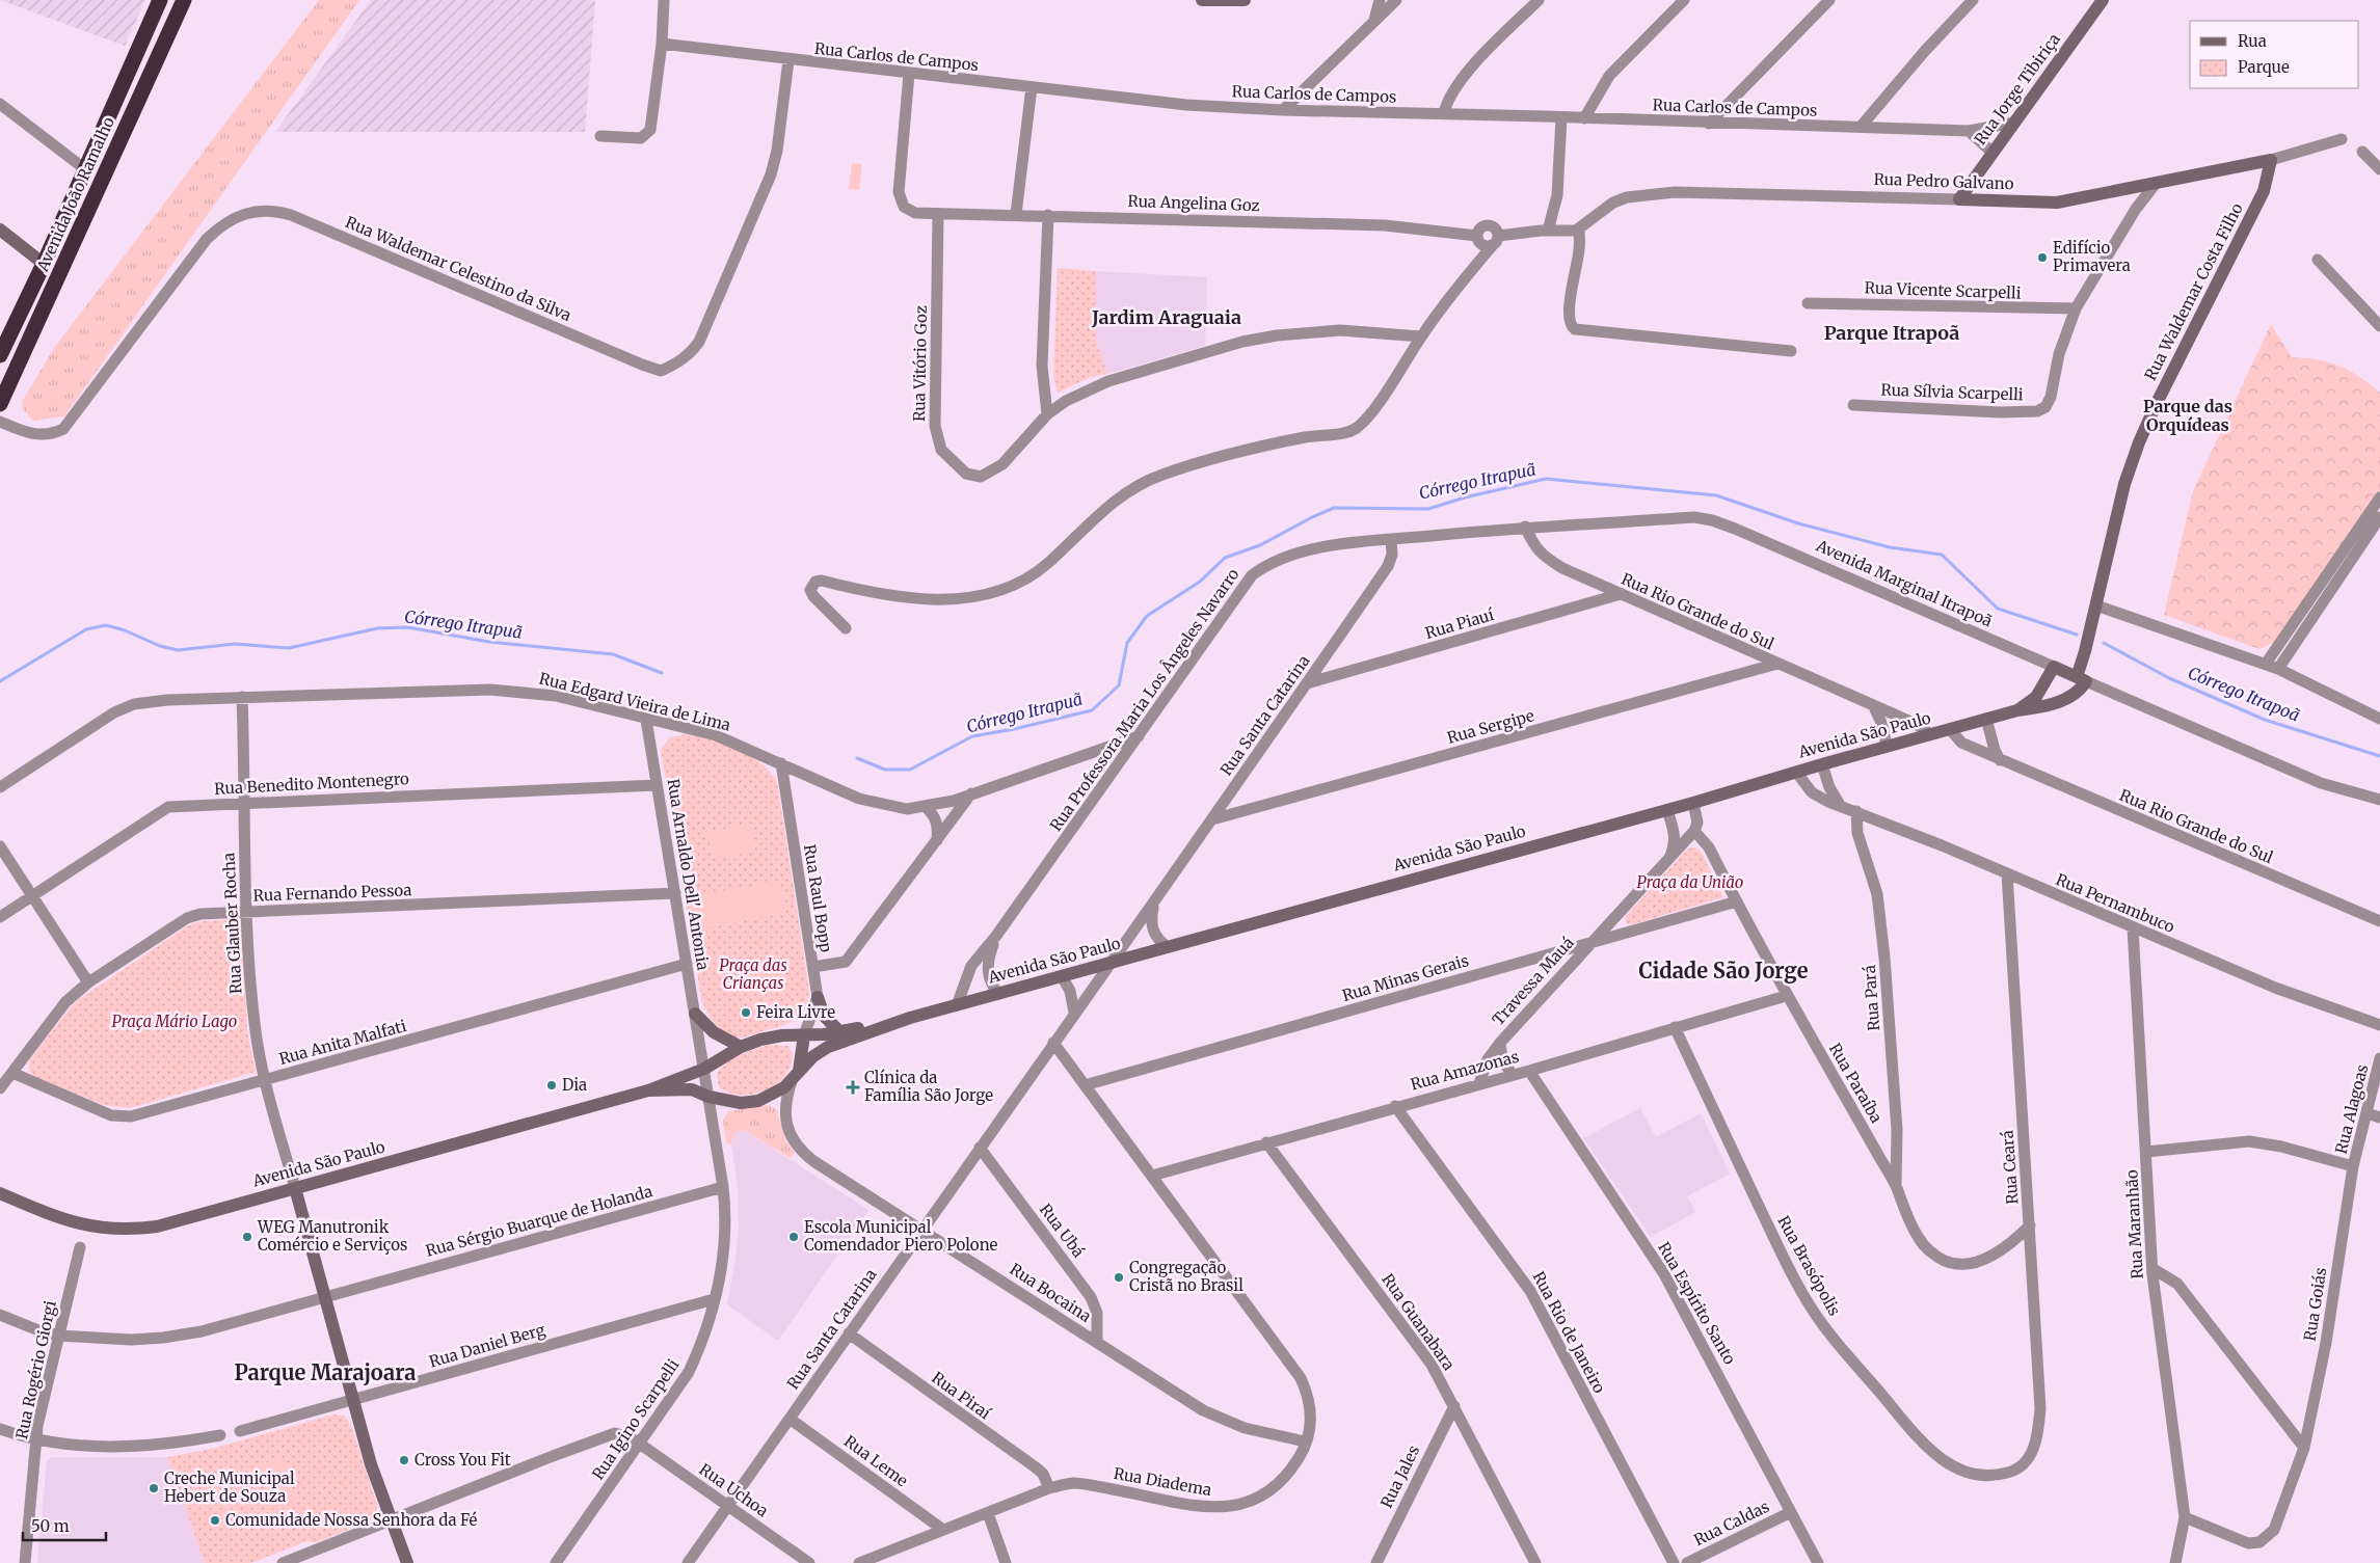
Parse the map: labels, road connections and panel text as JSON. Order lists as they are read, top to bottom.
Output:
{
  "streets": {
    "highway": ["Avenida João Ramalho"],
    "main road": [
      "Rua Jorge Tibiriça",
      "Rua Pedro Galvano",
      "Rua Waldemar Costa Filho",
      "Avenida Marginal Itrapoã",
      "Avenida São Paulo",
      "Rua Glauber Rocha"
    ],
    "street": [
      "Rua Carlos de Campos",
      "Rua Angelina Goz",
      "Rua Waldemar Celestino da Silva",
      "Rua Vicente Scarpelli",
      "Rua Vitório Goz",
      "Rua Sílvia Scarpelli",
      "Rua Rio Grande do Sul",
      "Rua Piauí",
      "Rua Professora Maria Los Ângeles Navarro",
      "Rua Edgard Vieira de Lima",
      "Rua Santa Catarina",
      "Rua Sergipe",
      "Rua Benedito Montenegro",
      "Rua Arnaldo Dell' Antonia",
      "Rua Fernando Pessoa",
      "Rua Raul Bopp",
      "Rua Pernambuco",
      "Rua Minas Gerais",
      "Travessa Mauá",
      "Rua Pará",
      "Rua Anita Malfati",
      "Rua Amazonas",
      "Rua Paraíba",
      "Rua Alagoas",
      "Rua Ceará",
      "Rua Sérgio Buarque de Holanda",
      "Rua Maranhão",
      "Rua Ubá",
      "Rua Brasópolis",
      "Rua Bocaina",
      "Rua Espírito Santo",
      "Rua Goiás",
      "Rua Guanabara",
      "Rua Rio de Janeiro",
      "Rua Daniel Berg",
      "Rua Rogério Giorgi",
      "Rua Piraí",
      "Rua Igino Scarpelli",
      "Rua Leme",
      "Rua Jales",
      "Rua Diadema",
      "Rua Uchoa",
      "Rua Caldas"
    ]
  },
  "crossings": [
    ["Rua Carlos de Campos", "Rua Jorge Tibiriça"],
    ["Rua Carlos de Campos", "Rua Angelina Goz"],
    ["Rua Carlos de Campos", "Rua Waldemar Celestino da Silva"],
    ["Rua Jorge Tibiriça", "Rua Pedro Galvano"],
    ["Rua Pedro Galvano", "Rua Waldemar Costa Filho"],
    ["Rua Pedro Galvano", "Rua Sílvia Scarpelli"],
    ["Rua Angelina Goz", "Rua Vitório Goz"],
    ["Rua Vicente Scarpelli", "Rua Sílvia Scarpelli"],
    ["Rua Waldemar Costa Filho", "Avenida Marginal Itrapoã"],
    ["Rua Waldemar Costa Filho", "Avenida São Paulo"],
    ["Avenida Marginal Itrapoã", "Rua Rio Grande do Sul"],
    ["Avenida Marginal Itrapoã", "Rua Professora Maria Los Ângeles Navarro"],
    ["Avenida Marginal Itrapoã", "Rua Santa Catarina"],
    ["Avenida Marginal Itrapoã", "Avenida São Paulo"],
    ["Rua Rio Grande do Sul", "Rua Piauí"],
    ["Rua Rio Grande do Sul", "Rua Sergipe"],
    ["Rua Rio Grande do Sul", "Avenida São Paulo"],
    ["Rua Piauí", "Rua Santa Catarina"],
    ["Rua Professora Maria Los Ângeles Navarro", "Rua Edgard Vieira de Lima"],
    ["Rua Professora Maria Los Ângeles Navarro", "Rua Santa Catarina"],
    ["Rua Professora Maria Los Ângeles Navarro", "Avenida São Paulo"],
    ["Rua Edgard Vieira de Lima", "Rua Arnaldo Dell' Antonia"],
    ["Rua Edgard Vieira de Lima", "Rua Raul Bopp"],
    ["Rua Edgard Vieira de Lima", "Rua Glauber Rocha"],
    ["Rua Santa Catarina", "Rua Sergipe"],
    ["Rua Santa Catarina", "Avenida São Paulo"],
    ["Rua Santa Catarina", "Rua Ubá"],
    ["Rua Santa Catarina", "Rua Bocaina"],
    ["Rua Santa Catarina", "Rua Piraí"],
    ["Rua Santa Catarina", "Rua Leme"],
    ["Rua Santa Catarina", "Rua Diadema"],
    ["Rua Santa Catarina", "Rua Uchoa"],
    ["Avenida São Paulo", "Rua Arnaldo Dell' Antonia"],
    ["Avenida São Paulo", "Rua Raul Bopp"],
    ["Avenida São Paulo", "Rua Pernambuco"],
    ["Avenida São Paulo", "Rua Glauber Rocha"],
    ["Avenida São Paulo", "Rua Bocaina"],
    ["Avenida São Paulo", "Rua Igino Scarpelli"],
    ["Rua Benedito Montenegro", "Rua Arnaldo Dell' Antonia"],
    ["Rua Benedito Montenegro", "Rua Glauber Rocha"],
    ["Rua Arnaldo Dell' Antonia", "Rua Fernando Pessoa"],
    ["Rua Arnaldo Dell' Antonia", "Rua Anita Malfati"],
    ["Rua Arnaldo Dell' Antonia", "Rua Igino Scarpelli"],
    ["Rua Fernando Pessoa", "Rua Glauber Rocha"],
    ["Rua Fernando Pessoa", "Rua Anita Malfati"],
    ["Rua Pernambuco", "Rua Pará"],
    ["Rua Pernambuco", "Rua Ceará"],
    ["Rua Pernambuco", "Rua Maranhão"],
    ["Rua Glauber Rocha", "Rua Anita Malfati"],
    ["Rua Glauber Rocha", "Rua Sérgio Buarque de Holanda"],
    ["Rua Glauber Rocha", "Rua Daniel Berg"],
    ["Rua Glauber Rocha", "Rua Uchoa"],
    ["Rua Minas Gerais", "Travessa Mauá"],
    ["Rua Minas Gerais", "Rua Paraíba"],
    ["Rua Minas Gerais", "Rua Diadema"],
    ["Travessa Mauá", "Rua Amazonas"],
    ["Rua Pará", "Rua Paraíba"],
    ["Rua Amazonas", "Rua Paraíba"],
    ["Rua Amazonas", "Rua Brasópolis"],
    ["Rua Amazonas", "Rua Espírito Santo"],
    ["Rua Amazonas", "Rua Guanabara"],
    ["Rua Amazonas", "Rua Rio de Janeiro"],
    ["Rua Amazonas", "Rua Diadema"],
    ["Rua Paraíba", "Rua Ceará"],
    ["Rua Alagoas", "Rua Goiás"],
    ["Rua Ceará", "Rua Brasópolis"],
    ["Rua Sérgio Buarque de Holanda", "Rua Rogério Giorgi"],
    ["Rua Sérgio Buarque de Holanda", "Rua Igino Scarpelli"],
    ["Rua Maranhão", "Rua Goiás"],
    ["Rua Ubá", "Rua Bocaina"],
    ["Rua Bocaina", "Rua Diadema"],
    ["Rua Espírito Santo", "Rua Caldas"],
    ["Rua Guanabara", "Rua Jales"],
    ["Rua Daniel Berg", "Rua Igino Scarpelli"],
    ["Rua Piraí", "Rua Diadema"],
    ["Rua Igino Scarpelli", "Rua Uchoa"],
    ["Rua Leme", "Rua Diadema"]
  ],
  "districts": [
    "Jardim Araguaia",
    "Parque Itrapoã",
    "Parque das Orquídeas",
    "Cidade São Jorge",
    "Parque Marajoara"
  ],
  "water": ["Córrego Itrapuã", "Córrego Itrapoã"],
  "parks": ["Praça da União", "Praça das Crianças", "Praça Mário Lago"],
  "places": {
    "other": [
      "Edifício Primavera",
      "Feira Livre",
      "Dia",
      "WEG Manutronik Comércio e Serviços",
      "Escola Municipal Comendador Piero Polone",
      "Congregação Cristã no Brasil",
      "Cross You Fit",
      "Creche Municipal Hebert de Souza",
      "Comunidade Nossa Senhora da Fé"
    ],
    "health": ["Clínica da Família São Jorge"]
  },
  "legend": ["Rua", "Parque"],
  "scale_bar": "50 m"
}
